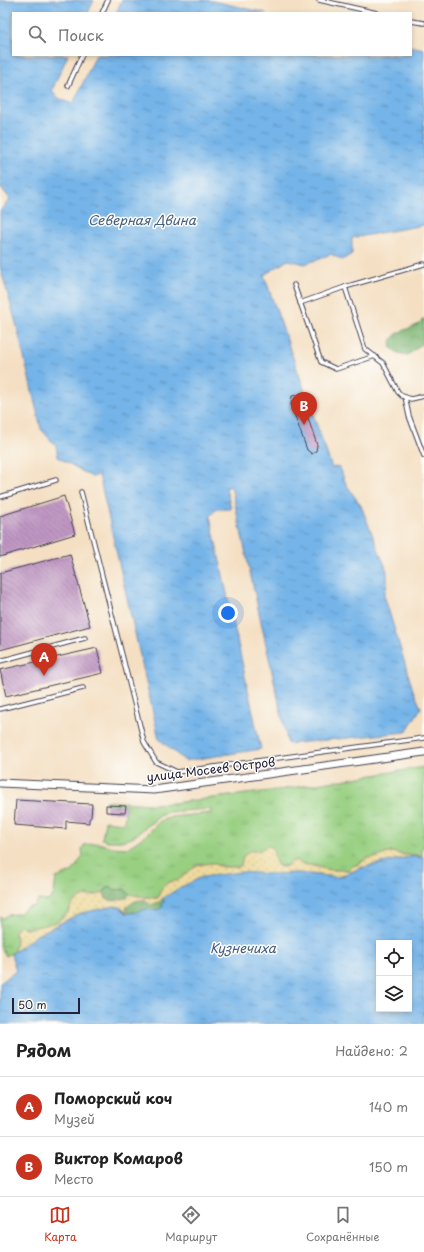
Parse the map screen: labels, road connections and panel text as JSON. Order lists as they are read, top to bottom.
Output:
{
  "streets": {
    "street": ["улица Мосеев Остров"]
  },
  "water": ["Северная Двина", "Кузнечиха"],
  "scale_bar": "50 m",
  "page": {
    "search": "Поиск",
    "pins": ["B", "A"],
    "scale": "50 m",
    "heading": ["Рядом", "Найдено: 2"],
    "list": [
      {
        "mark": "A",
        "name": "Поморский коч",
        "note": "Музей",
        "value": "140 m"
      },
      {
        "mark": "B",
        "name": "Виктор Комаров",
        "note": "Место",
        "value": "150 m"
      }
    ],
    "nav": ["Карта", "Маршрут", "Сохранённые"]
  }
}
